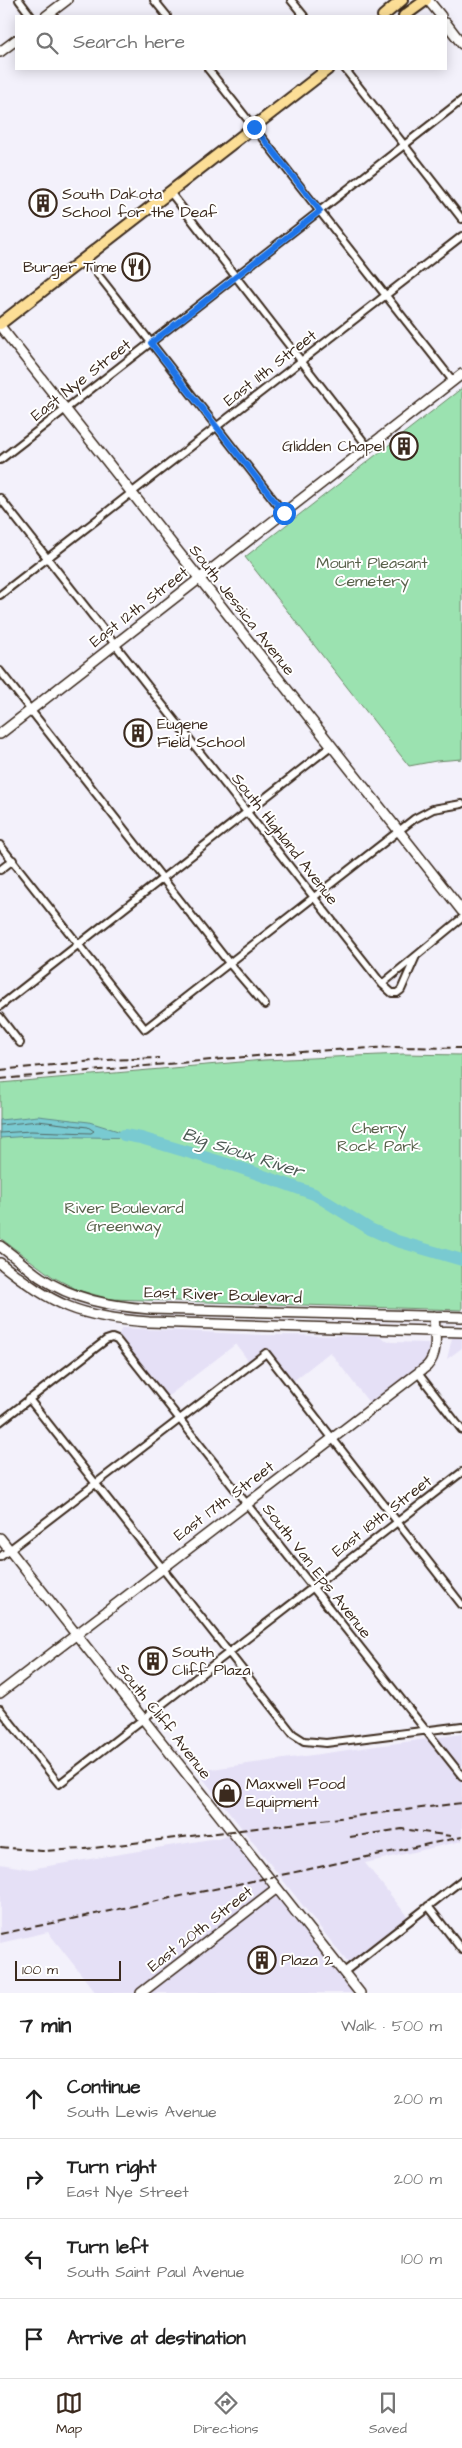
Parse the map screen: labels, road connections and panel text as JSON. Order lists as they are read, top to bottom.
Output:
{
  "streets": {
    "street": [
      "East 11th Street",
      "East Nye Street",
      "East 12th Street",
      "South Jessica Avenue",
      "South Highland Avenue",
      "East River Boulevard",
      "East 17th Street",
      "East 18th Street",
      "South Van Eps Avenue",
      "South Cliff Avenue",
      "East 20th Street"
    ]
  },
  "crossings": [
    ["East 11th Street", "South Jessica Avenue"],
    ["East 11th Street", "South Highland Avenue"],
    ["East Nye Street", "South Jessica Avenue"],
    ["East 12th Street", "South Jessica Avenue"],
    ["East 12th Street", "South Highland Avenue"],
    ["East River Boulevard", "East 17th Street"],
    ["East 17th Street", "South Van Eps Avenue"],
    ["East 17th Street", "South Cliff Avenue"],
    ["East 18th Street", "South Van Eps Avenue"],
    ["East 18th Street", "South Cliff Avenue"],
    ["South Cliff Avenue", "East 20th Street"]
  ],
  "water": ["Big Sioux River"],
  "parks": ["Mount Pleasant Cemetery", "Cherry Rock Park", "River Boulevard Greenway"],
  "places": {
    "building": [
      "South Dakota School for the Deaf",
      "Glidden Chapel",
      "Eugene Field School",
      "South Cliff Plaza",
      "Plaza 2"
    ],
    "restaurant": ["Burger Time"],
    "shop": ["Maxwell Food Equipment"]
  },
  "scale_bar": "100 m",
  "page": {
    "search": "Search here",
    "scale": "100 m",
    "heading": ["7 min", "Walk · 500 m"],
    "list": [
      ["Continue", "South Lewis Avenue", "200 m"],
      ["Turn right", "East Nye Street", "200 m"],
      ["Turn left", "South Saint Paul Avenue", "100 m"],
      "Arrive at destination"
    ],
    "nav": ["Map", "Directions", "Saved"]
  }
}
